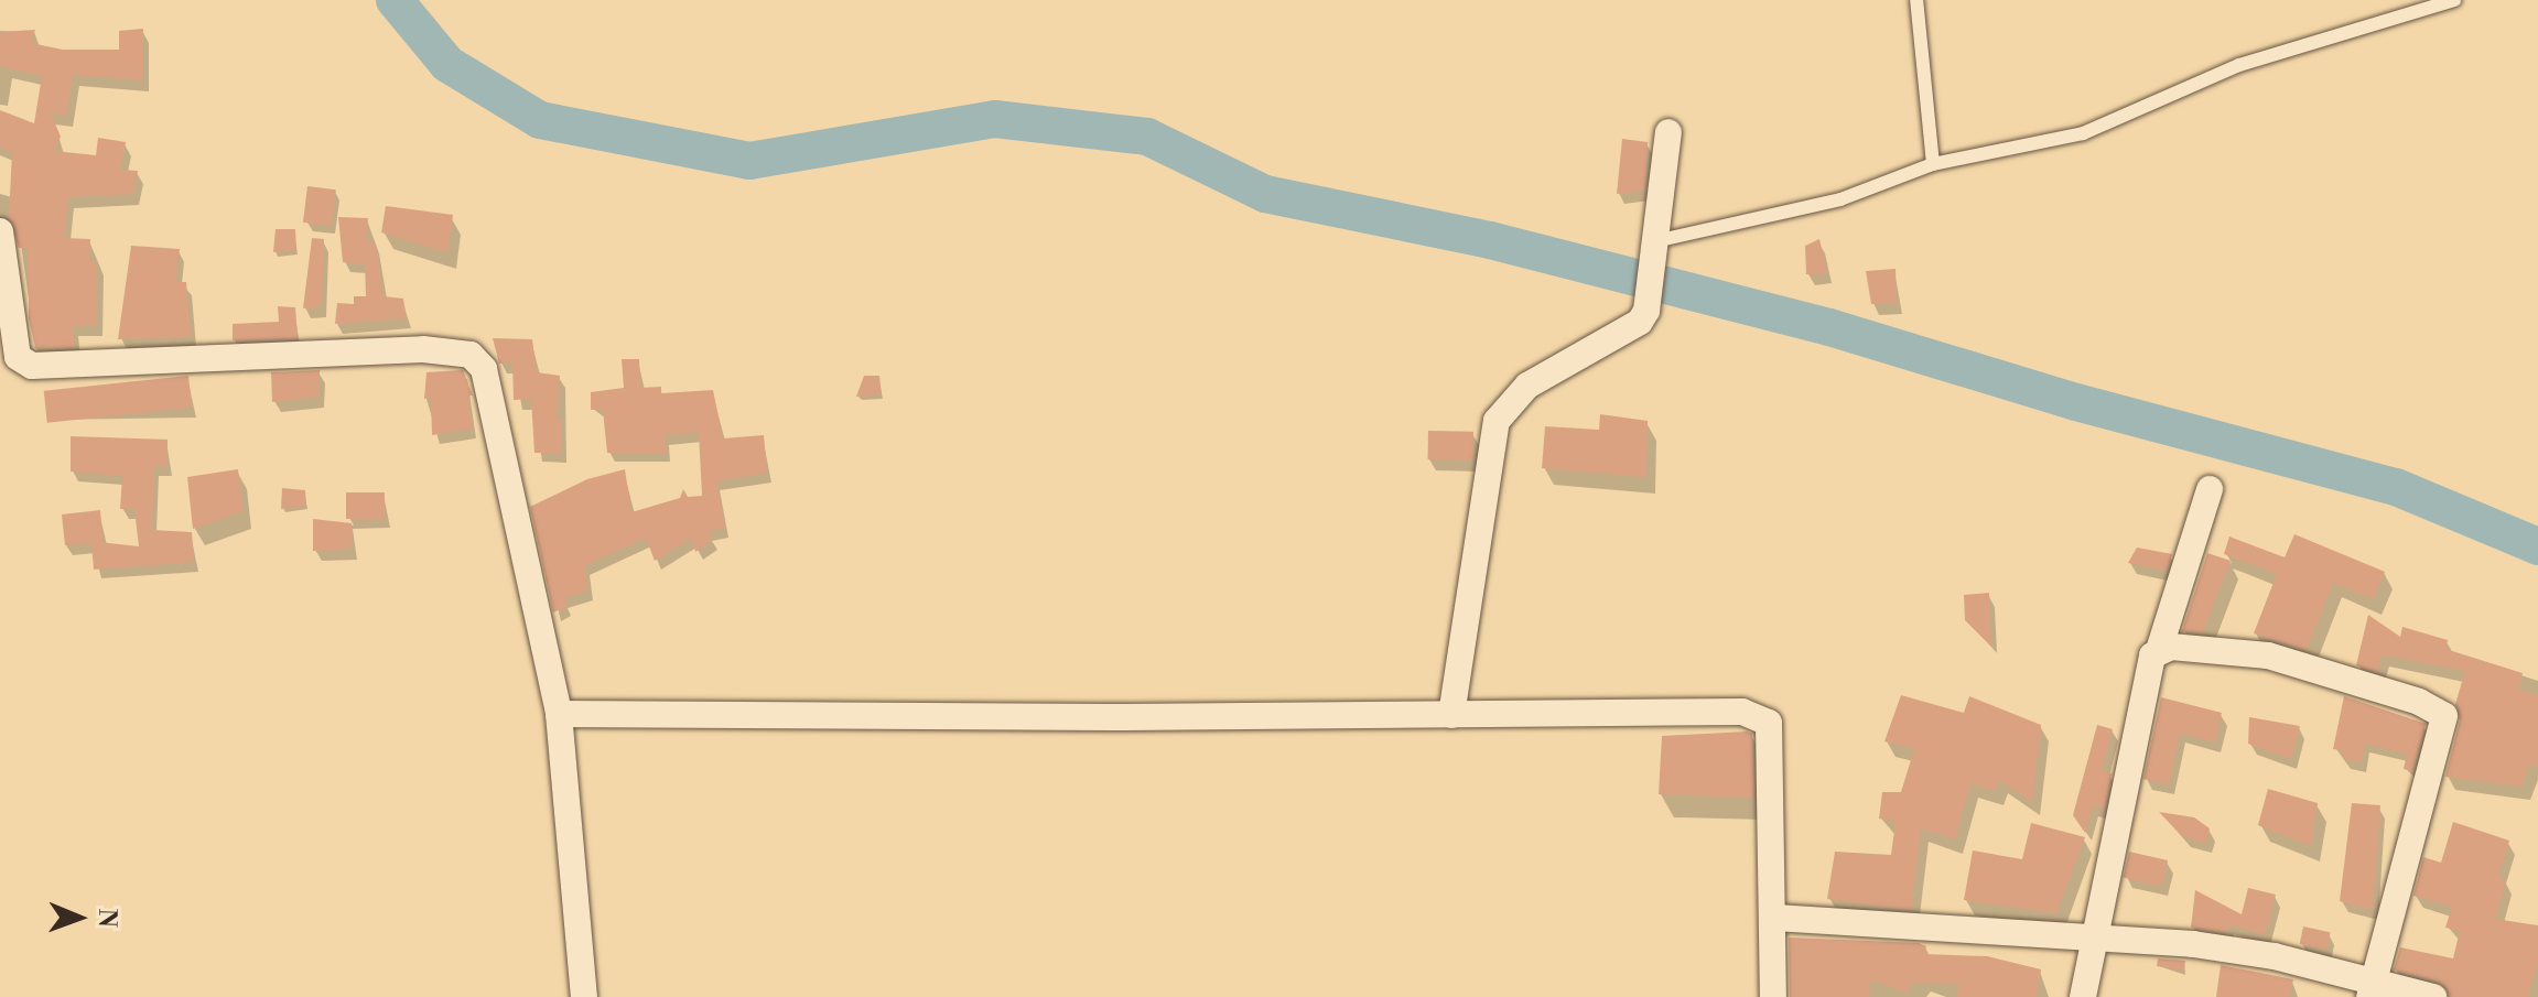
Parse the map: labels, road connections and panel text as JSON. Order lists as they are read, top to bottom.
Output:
{
  "north": "right"
}
